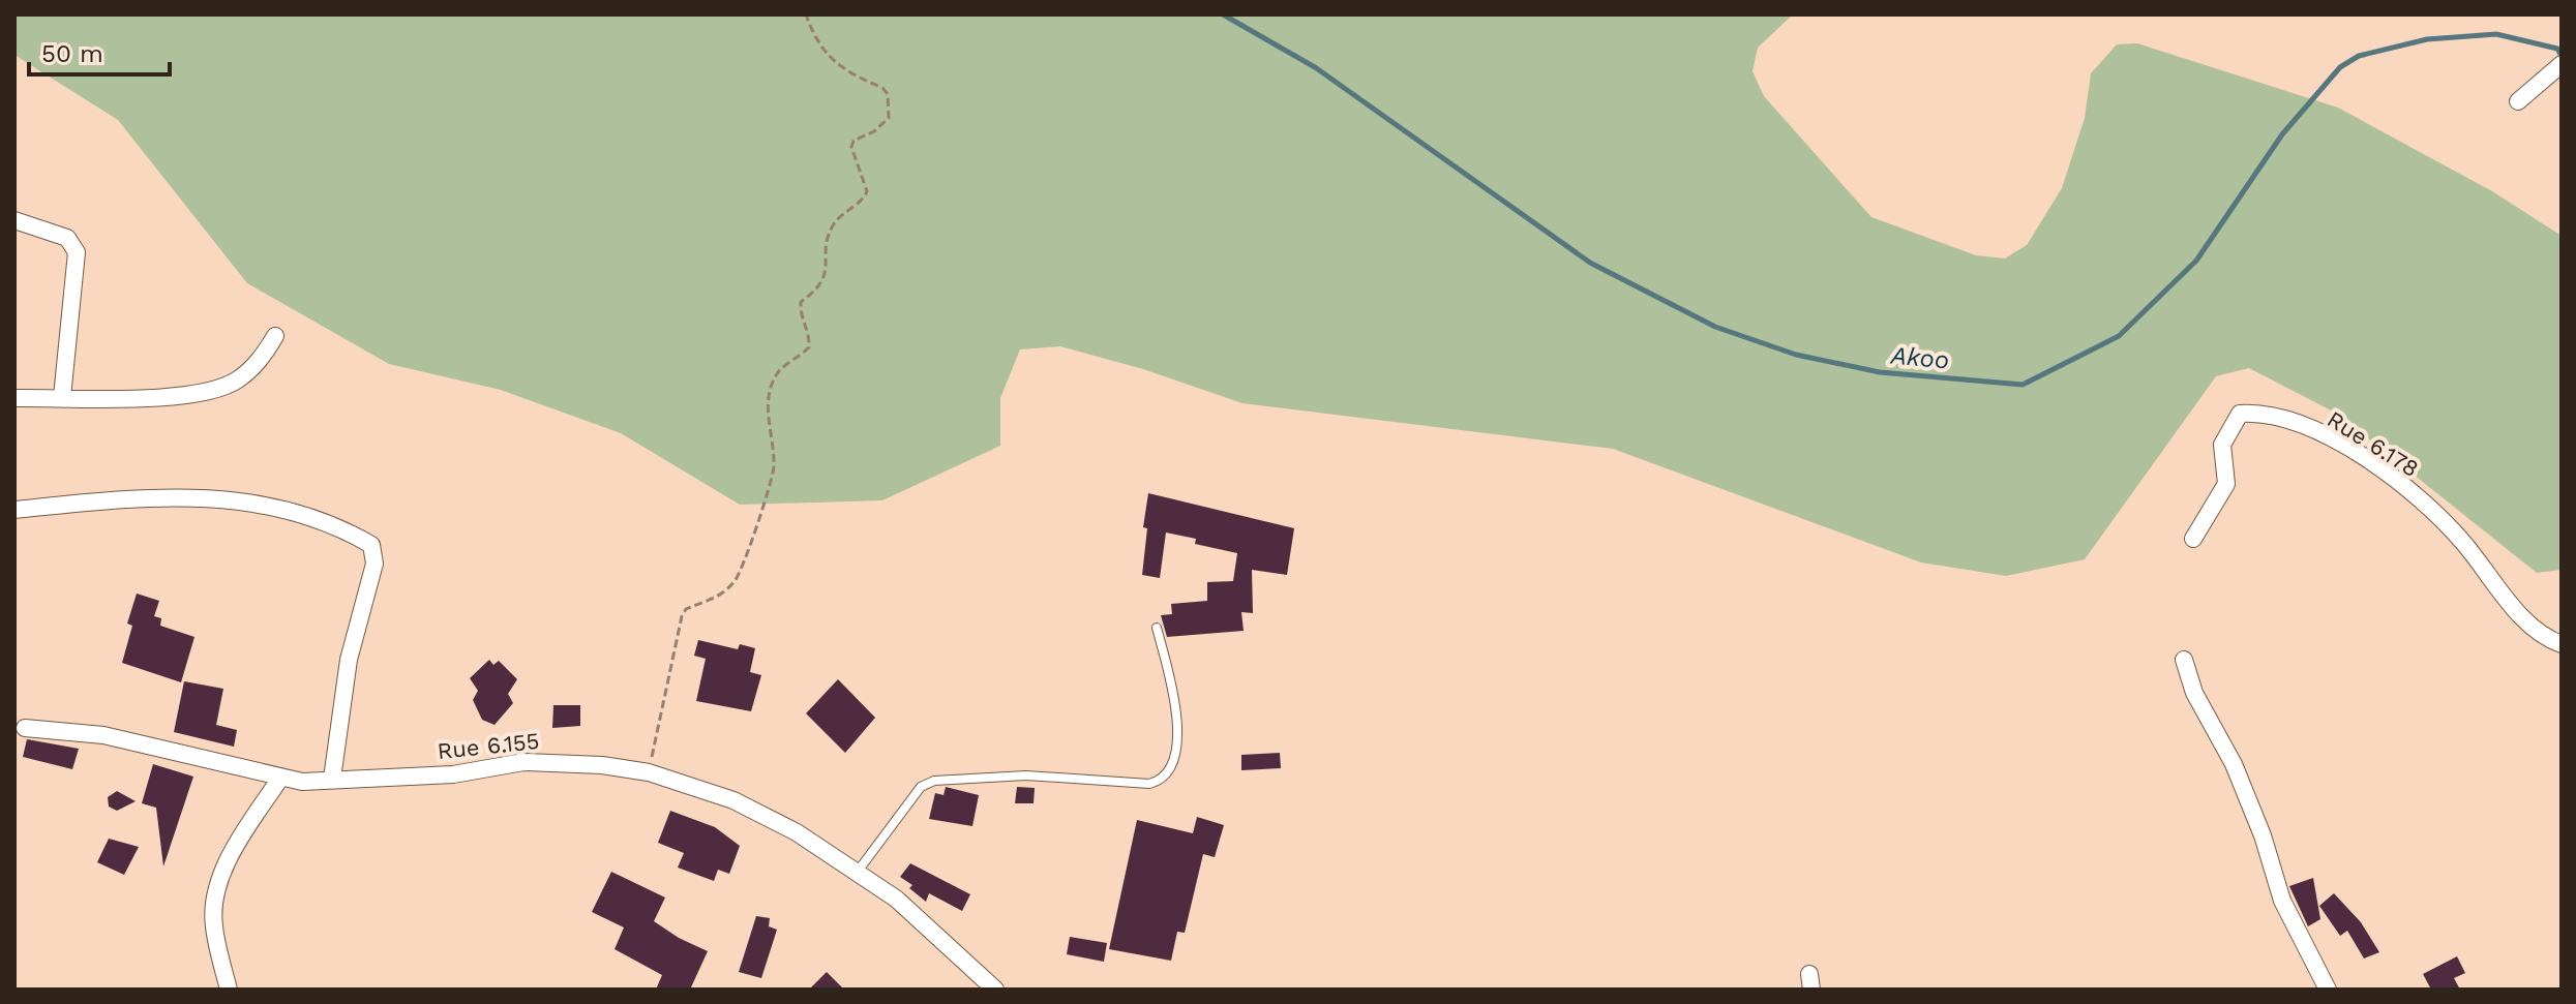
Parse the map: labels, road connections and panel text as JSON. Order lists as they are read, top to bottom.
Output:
{
  "streets": {
    "street": ["Rue 6.178", "Rue 6.155"]
  },
  "water": ["Akoo"],
  "scale_bar": "50 m"
}
